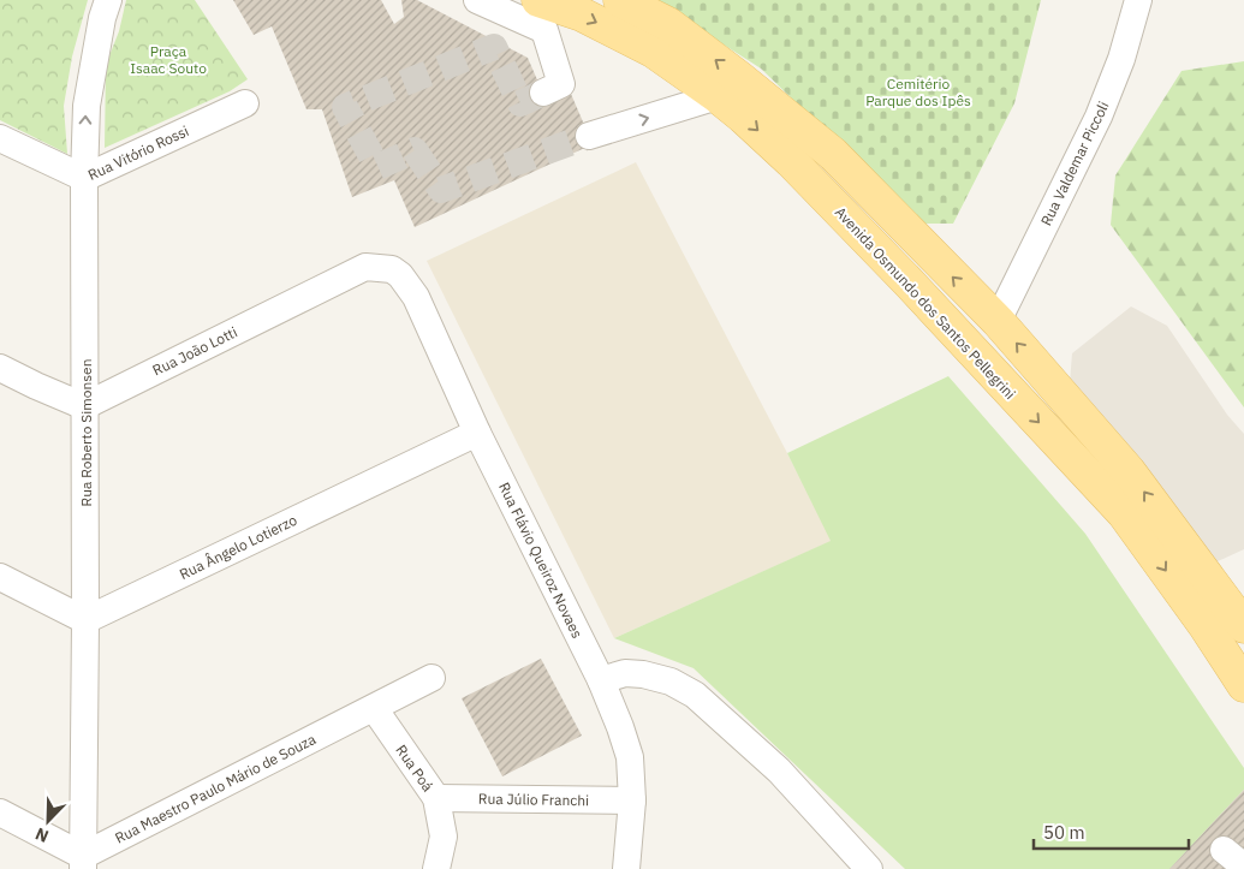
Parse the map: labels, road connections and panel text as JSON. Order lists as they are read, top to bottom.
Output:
{
  "streets": {
    "main road": ["Avenida Osmundo dos Santos Pellegrini"],
    "street": [
      "Rua Vitório Rossi",
      "Rua Valdemar Piccoli",
      "Rua João Lotti",
      "Rua Roberto Simonsen",
      "Rua Ângelo Lotierzo",
      "Rua Flávio Queiroz Novaes",
      "Rua Poá",
      "Rua Maestro Paulo Mário de Souza",
      "Rua Júlio Franchi"
    ]
  },
  "crossings": [
    ["Rua Vitório Rossi", "Rua Roberto Simonsen"],
    ["Rua João Lotti", "Rua Roberto Simonsen"],
    ["Rua João Lotti", "Rua Flávio Queiroz Novaes"],
    ["Rua Roberto Simonsen", "Rua Ângelo Lotierzo"],
    ["Rua Roberto Simonsen", "Rua Maestro Paulo Mário de Souza"],
    ["Rua Ângelo Lotierzo", "Rua Flávio Queiroz Novaes"],
    ["Rua Flávio Queiroz Novaes", "Rua Júlio Franchi"],
    ["Rua Poá", "Rua Maestro Paulo Mário de Souza"],
    ["Rua Poá", "Rua Júlio Franchi"]
  ],
  "parks": ["Praça Isaac Souto", "Cemitério Parque dos Ipês"],
  "scale_bar": "50 m",
  "north": "bottom left"
}
